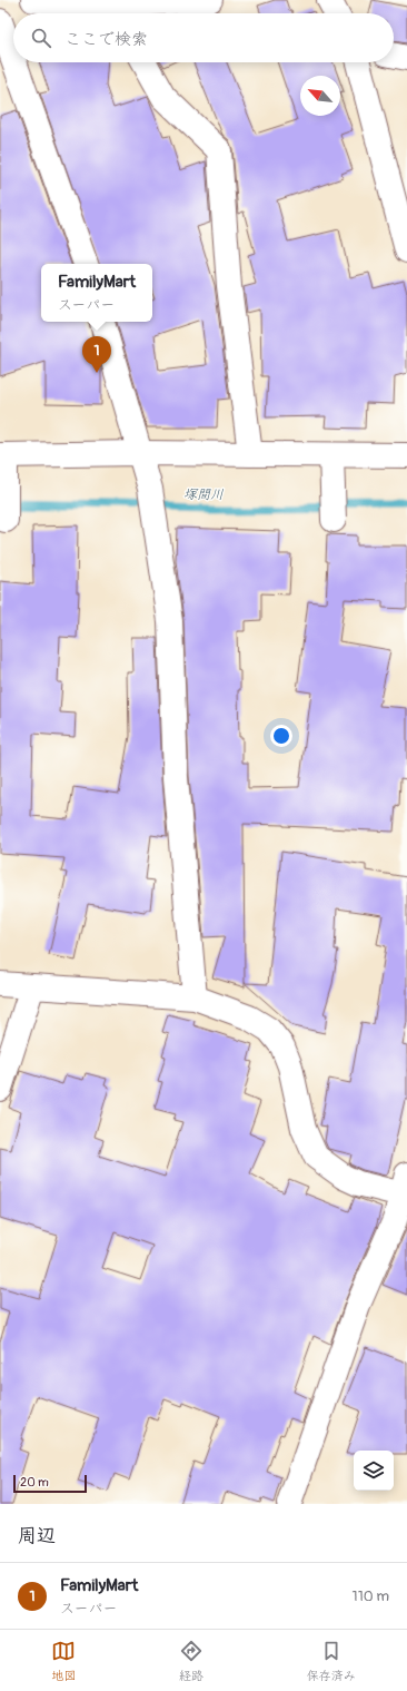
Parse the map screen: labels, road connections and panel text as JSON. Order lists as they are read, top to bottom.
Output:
{
  "water": ["塚間川"],
  "scale_bar": "20 m",
  "north": "top left",
  "page": {
    "search": "ここで検索",
    "popup": ["FamilyMart", "スーパー"],
    "pins": "1",
    "scale": "20 m",
    "heading": "周辺",
    "list": [
      {
        "mark": "1",
        "name": "FamilyMart",
        "note": "スーパー",
        "value": "110 m"
      }
    ],
    "nav": ["地図", "経路", "保存済み"]
  }
}
